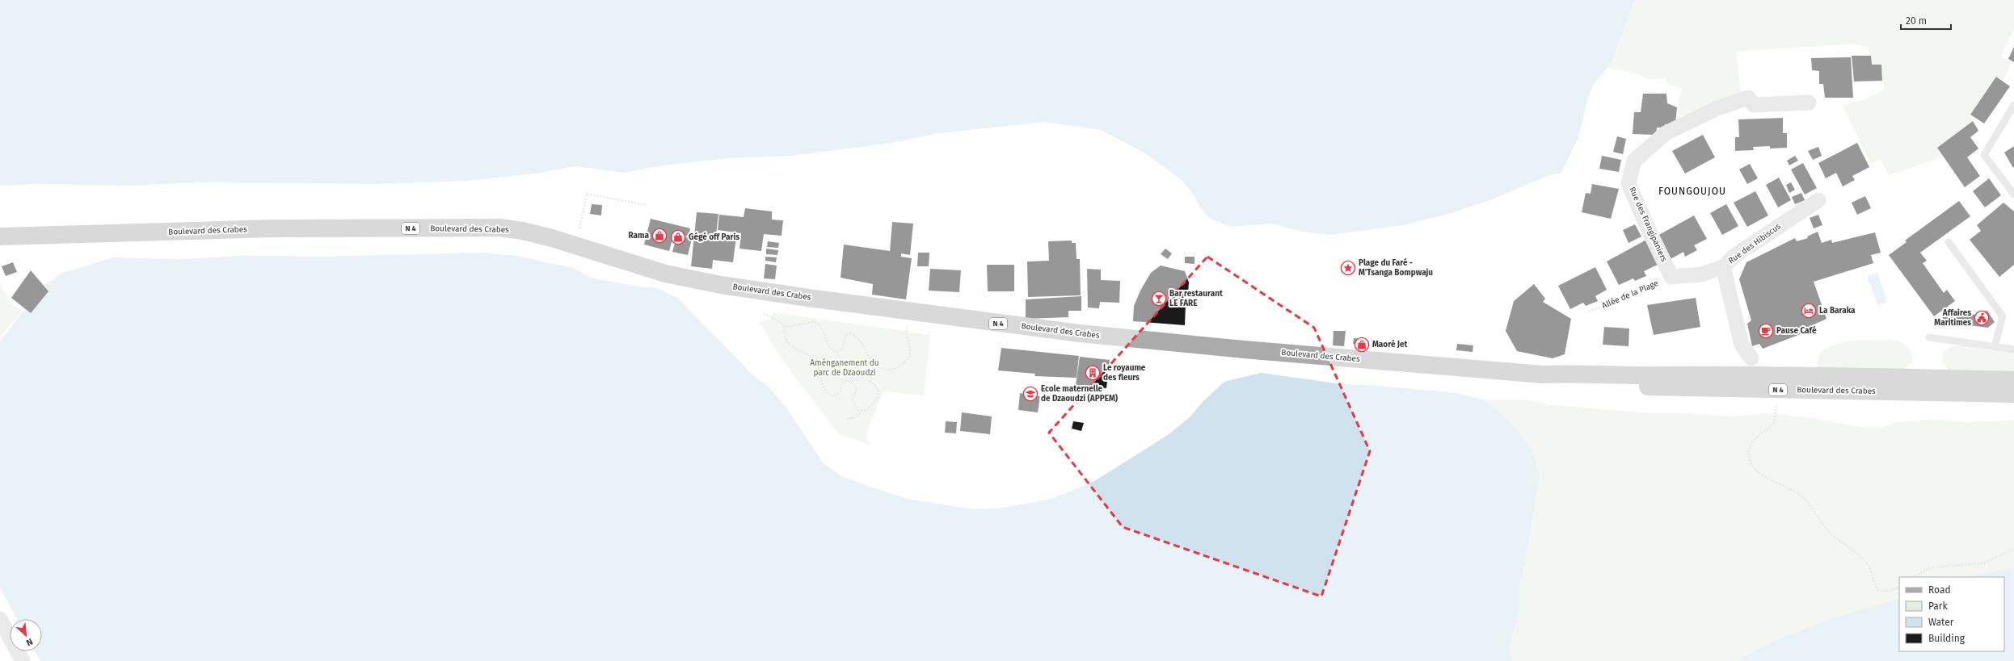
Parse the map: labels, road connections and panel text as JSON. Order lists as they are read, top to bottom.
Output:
{
  "streets": {
    "main road": ["N 4", "Boulevard des Crabes"],
    "street": ["Rue des Frangipaniers", "Rue des Hibiscus"],
    "path": ["Allée de la Plage"]
  },
  "crossings": [
    ["Rue des Frangipaniers", "Allée de la Plage"]
  ],
  "districts": ["FOUNGOUJOU"],
  "parks": ["Aménganement du parc de Dzaoudzi"],
  "places": {
    "shop": ["Rama", "Gégé off Paris", "Maoré Jet"],
    "place": ["Plage du Faré - M'Tsanga Bompwaju"],
    "bar": ["Bar restaurant LE FARE"],
    "hotel": ["La Baraka"],
    "public building": ["Affaires Maritimes"],
    "cafe": ["Pause Café"],
    "building": ["Le royaume des fleurs"],
    "school or university": ["Ecole maternelle de Dzaoudzi (APPEM)"]
  },
  "legend": [
    "Road",
    "Park",
    "Water",
    "Building"
  ],
  "scale_bar": "20 m",
  "north": "bottom right"
}
